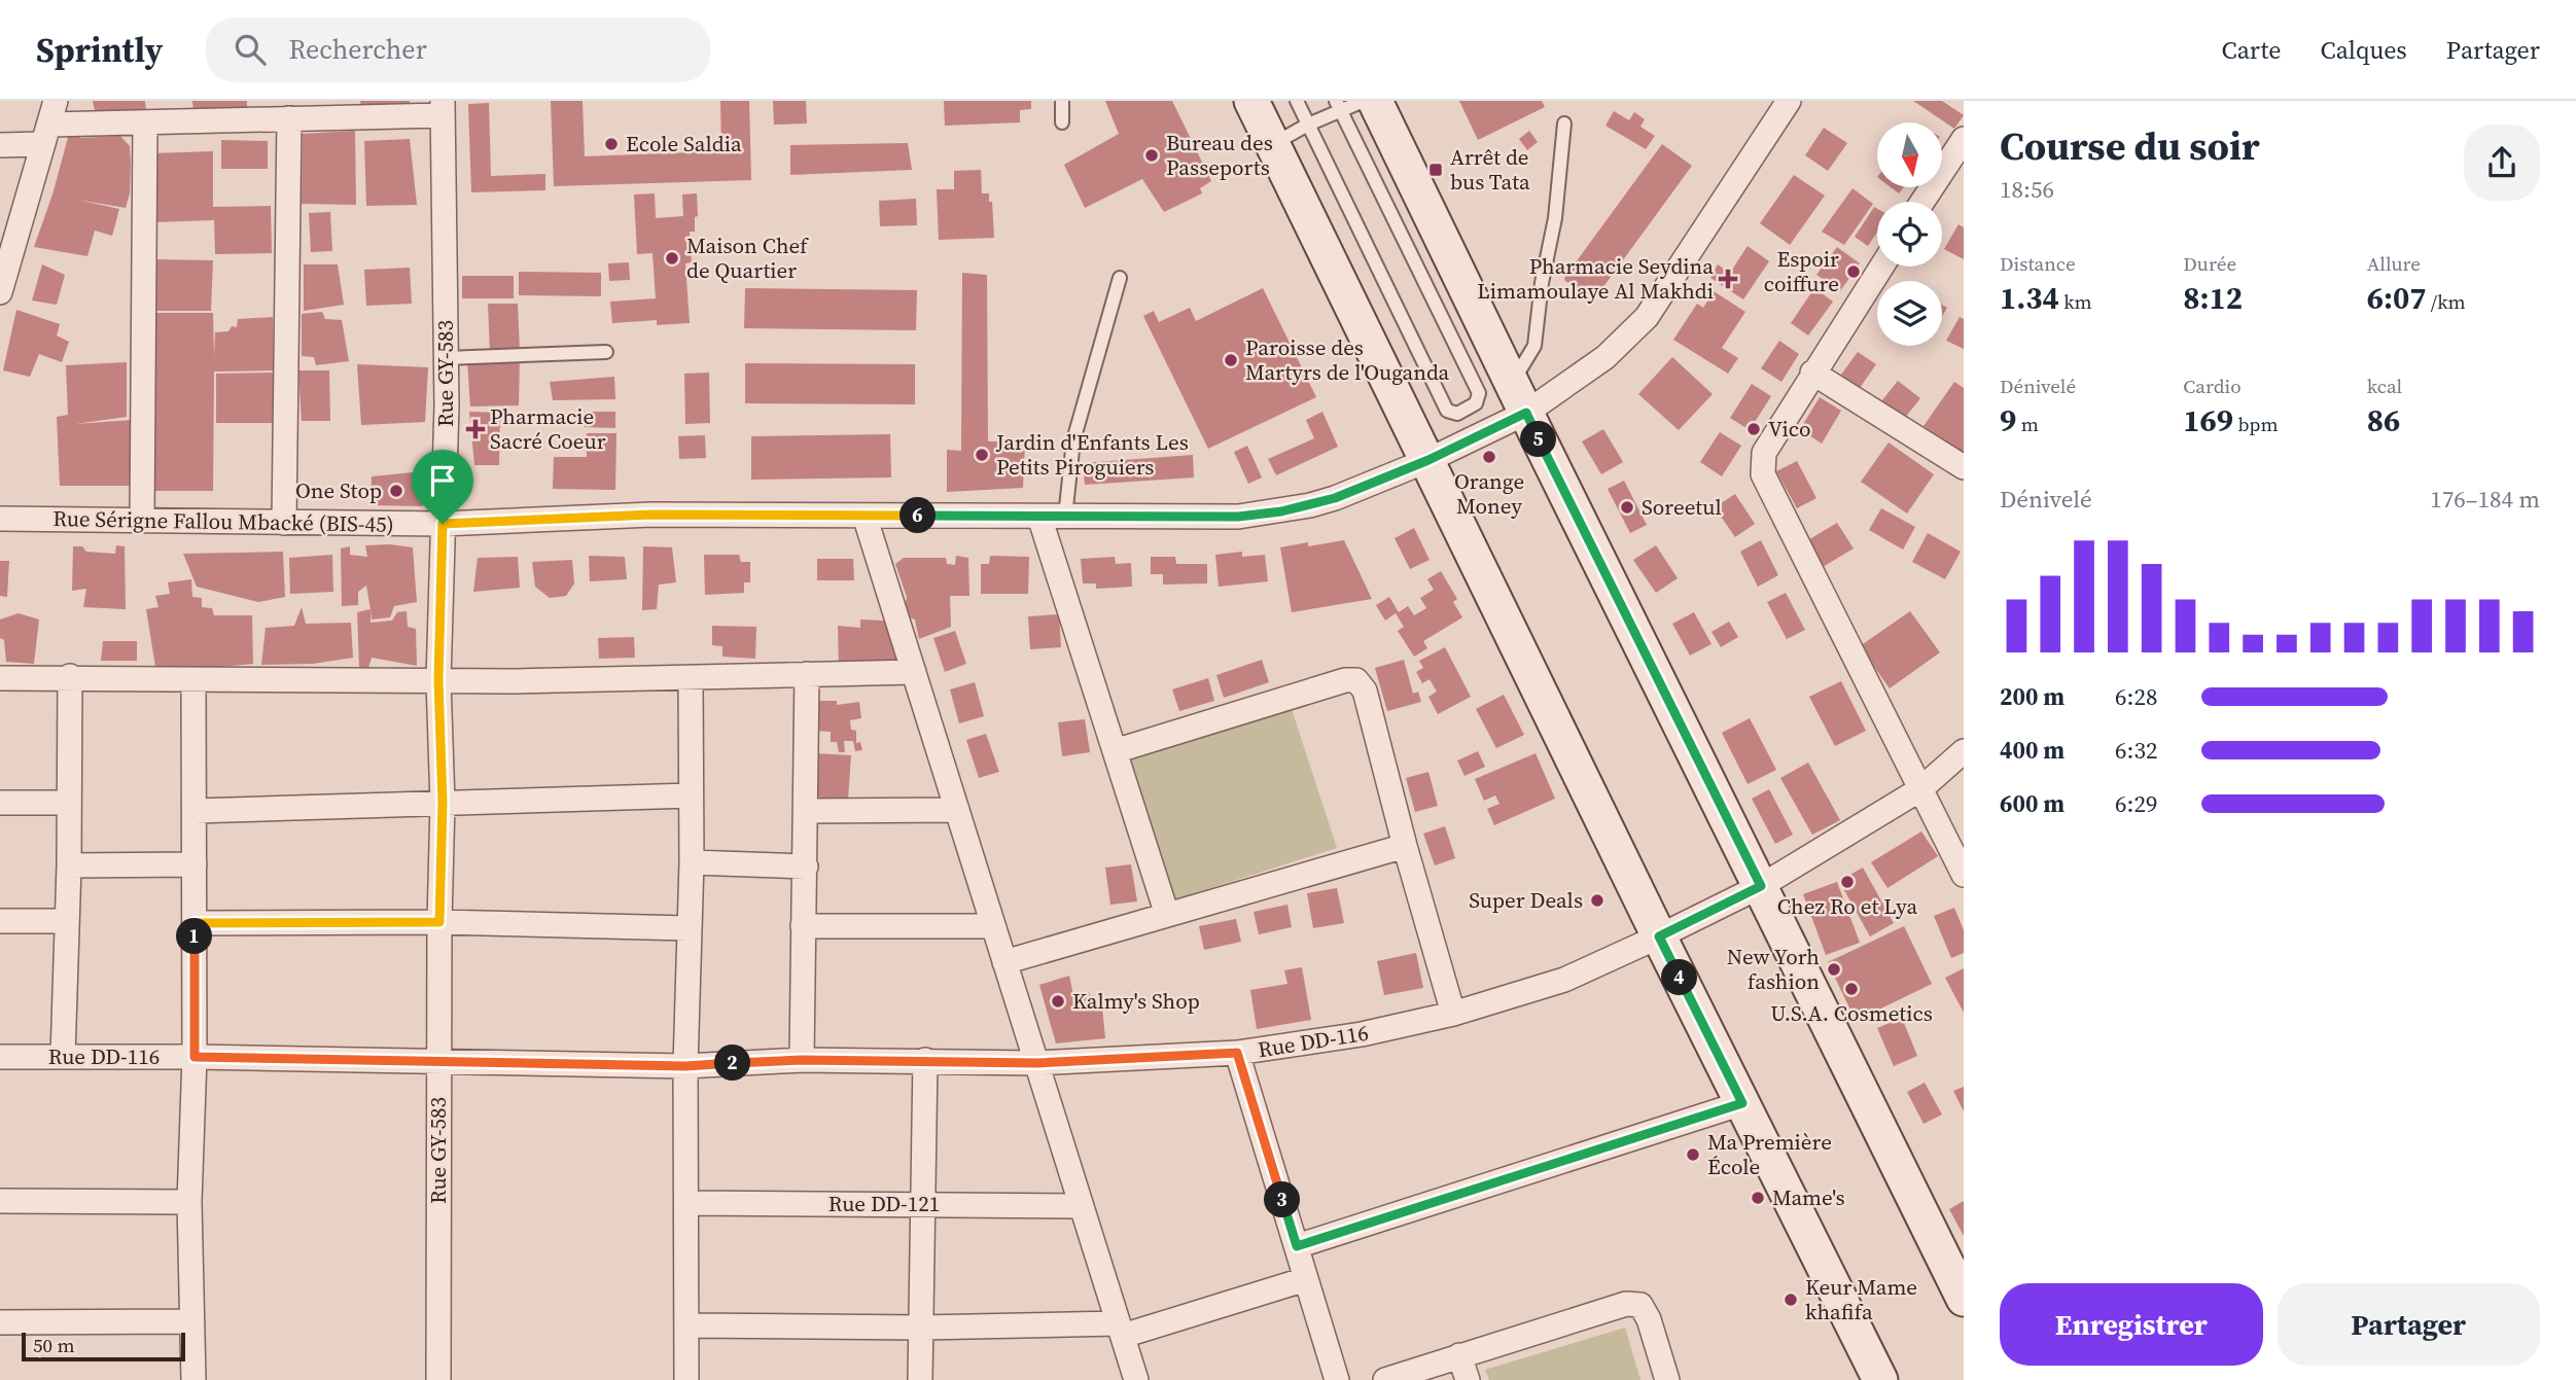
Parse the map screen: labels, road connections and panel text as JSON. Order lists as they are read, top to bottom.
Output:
{
  "streets": {
    "street": [
      "Rue GY-583",
      "Rue Sérigne Fallou Mbacké (BIS-45)",
      "Rue DD-116",
      "Rue DD-121"
    ]
  },
  "crossings": [
    ["Rue GY-583", "Rue Sérigne Fallou Mbacké (BIS-45)"],
    ["Rue GY-583", "Rue DD-116"]
  ],
  "places": {
    "other": [
      "Ecole Saldia",
      "Bureau des Passeports",
      "Maison Chef de Quartier",
      "Espoir coiffure",
      "Paroisse des Martyrs de l'Ouganda",
      "Vico",
      "Jardin d'Enfants Les Petits Piroguiers",
      "Orange Money",
      "One Stop",
      "Soreetul",
      "Chez Ro et Lya",
      "Super Deals",
      "New Yorh fashion",
      "U.S.A. Cosmetics",
      "Kalmy's Shop",
      "Ma Première École",
      "Mame's",
      "Keur Mame khafifa"
    ],
    "transit": ["Arrêt de bus Tata"],
    "health": ["Pharmacie Seydina Limamoulaye Al Makhdi", "Pharmacie Sacré Coeur"]
  },
  "scale_bar": "50 m",
  "north": "bottom",
  "page": {
    "header": "Sprintly",
    "search": "Rechercher",
    "nav": ["Carte", "Calques", "Partager"],
    "heading": ["Course du soir", "18:56"],
    "stats": [
      ["Distance", "1.34 km"],
      ["Durée", "8:12"],
      ["Allure", "6:07 /km"],
      ["Dénivelé", "9 m"],
      ["Cardio", "169 bpm"],
      ["kcal", "86"]
    ],
    "pins": [
      "5",
      "6",
      "1",
      "4",
      "2",
      "3"
    ],
    "chart": ["Dénivelé", "176–184 m"],
    "list": [
      {
        "name": "200 m",
        "note": "6:28"
      },
      {
        "name": "400 m",
        "note": "6:32"
      },
      {
        "name": "600 m",
        "note": "6:29"
      }
    ],
    "buttons": ["Enregistrer", "Partager"],
    "scale": "50 m"
  }
}
